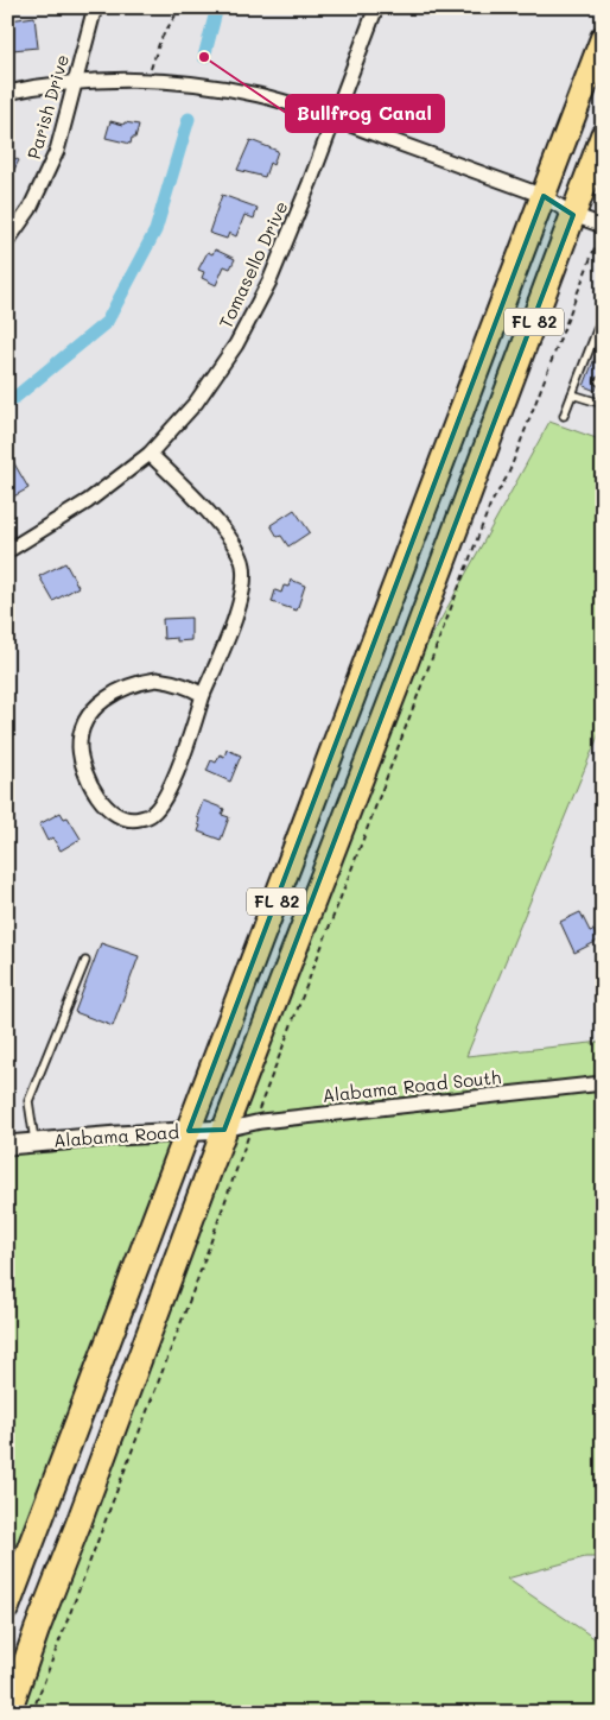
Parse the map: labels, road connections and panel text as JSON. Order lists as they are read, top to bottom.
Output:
{
  "streets": {
    "highway": ["FL 82"],
    "street": [
      "Parish Drive",
      "Tomasello Drive",
      "Alabama Road South",
      "Alabama Road"
    ]
  },
  "crossings": [
    ["FL 82", "Alabama Road South"],
    ["FL 82", "Alabama Road"],
    ["Alabama Road South", "Alabama Road"]
  ],
  "places": ["Bullfrog Canal"]
}
